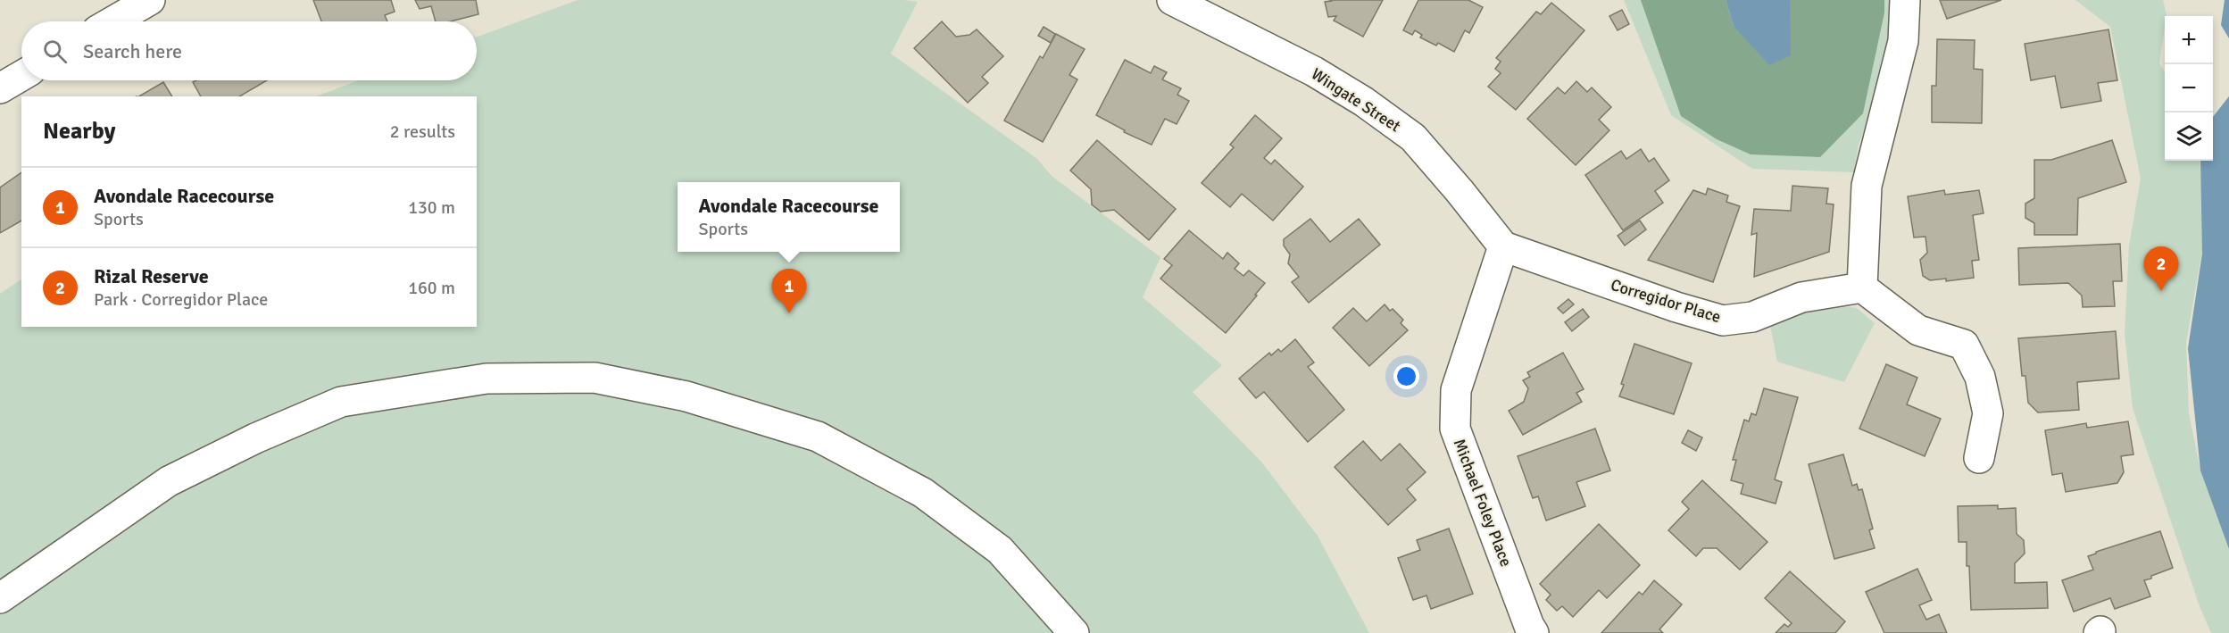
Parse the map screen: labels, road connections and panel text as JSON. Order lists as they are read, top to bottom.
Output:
{
  "streets": {
    "street": ["Wingate Street", "Corregidor Place", "Michael Foley Place"]
  },
  "crossings": [
    ["Wingate Street", "Corregidor Place"],
    ["Wingate Street", "Michael Foley Place"],
    ["Corregidor Place", "Michael Foley Place"]
  ],
  "page": {
    "map_buttons": ["+", "−"],
    "search": "Search here",
    "heading": ["Nearby", "2 results"],
    "list": [
      {
        "mark": "1",
        "name": "Avondale Racecourse",
        "note": "Sports",
        "value": "130 m"
      },
      {
        "mark": "2",
        "name": "Rizal Reserve",
        "note": "Park · Corregidor Place",
        "value": "160 m"
      }
    ],
    "popup": ["Avondale Racecourse", "Sports"],
    "pins": ["2", "1"]
  }
}
